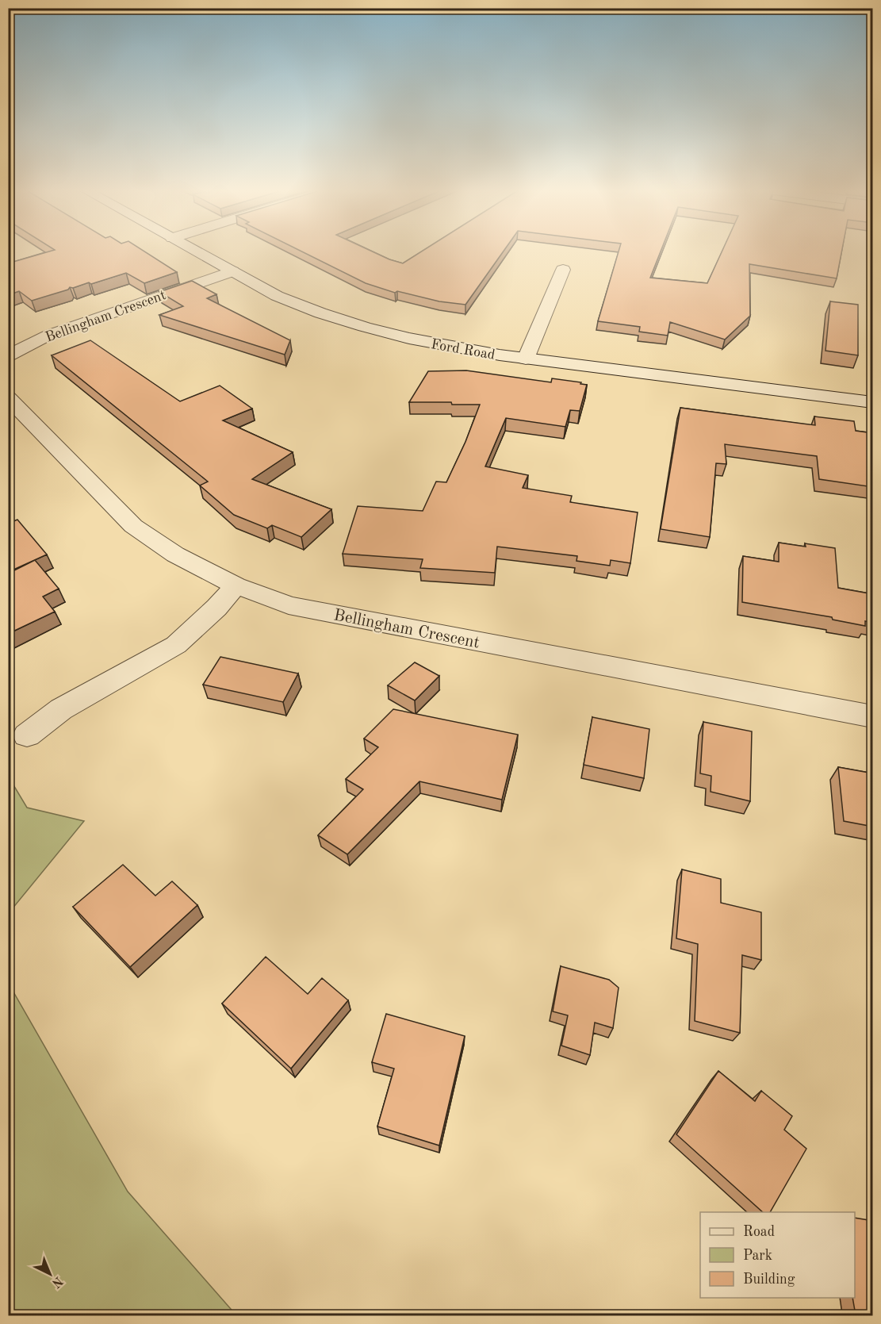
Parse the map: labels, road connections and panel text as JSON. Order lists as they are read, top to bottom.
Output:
{
  "streets": {
    "street": ["Bellingham Crescent", "Ford Road"]
  },
  "crossings": [
    ["Bellingham Crescent", "Ford Road"]
  ],
  "legend": ["Road", "Park", "Building"],
  "north": "bottom right"
}
